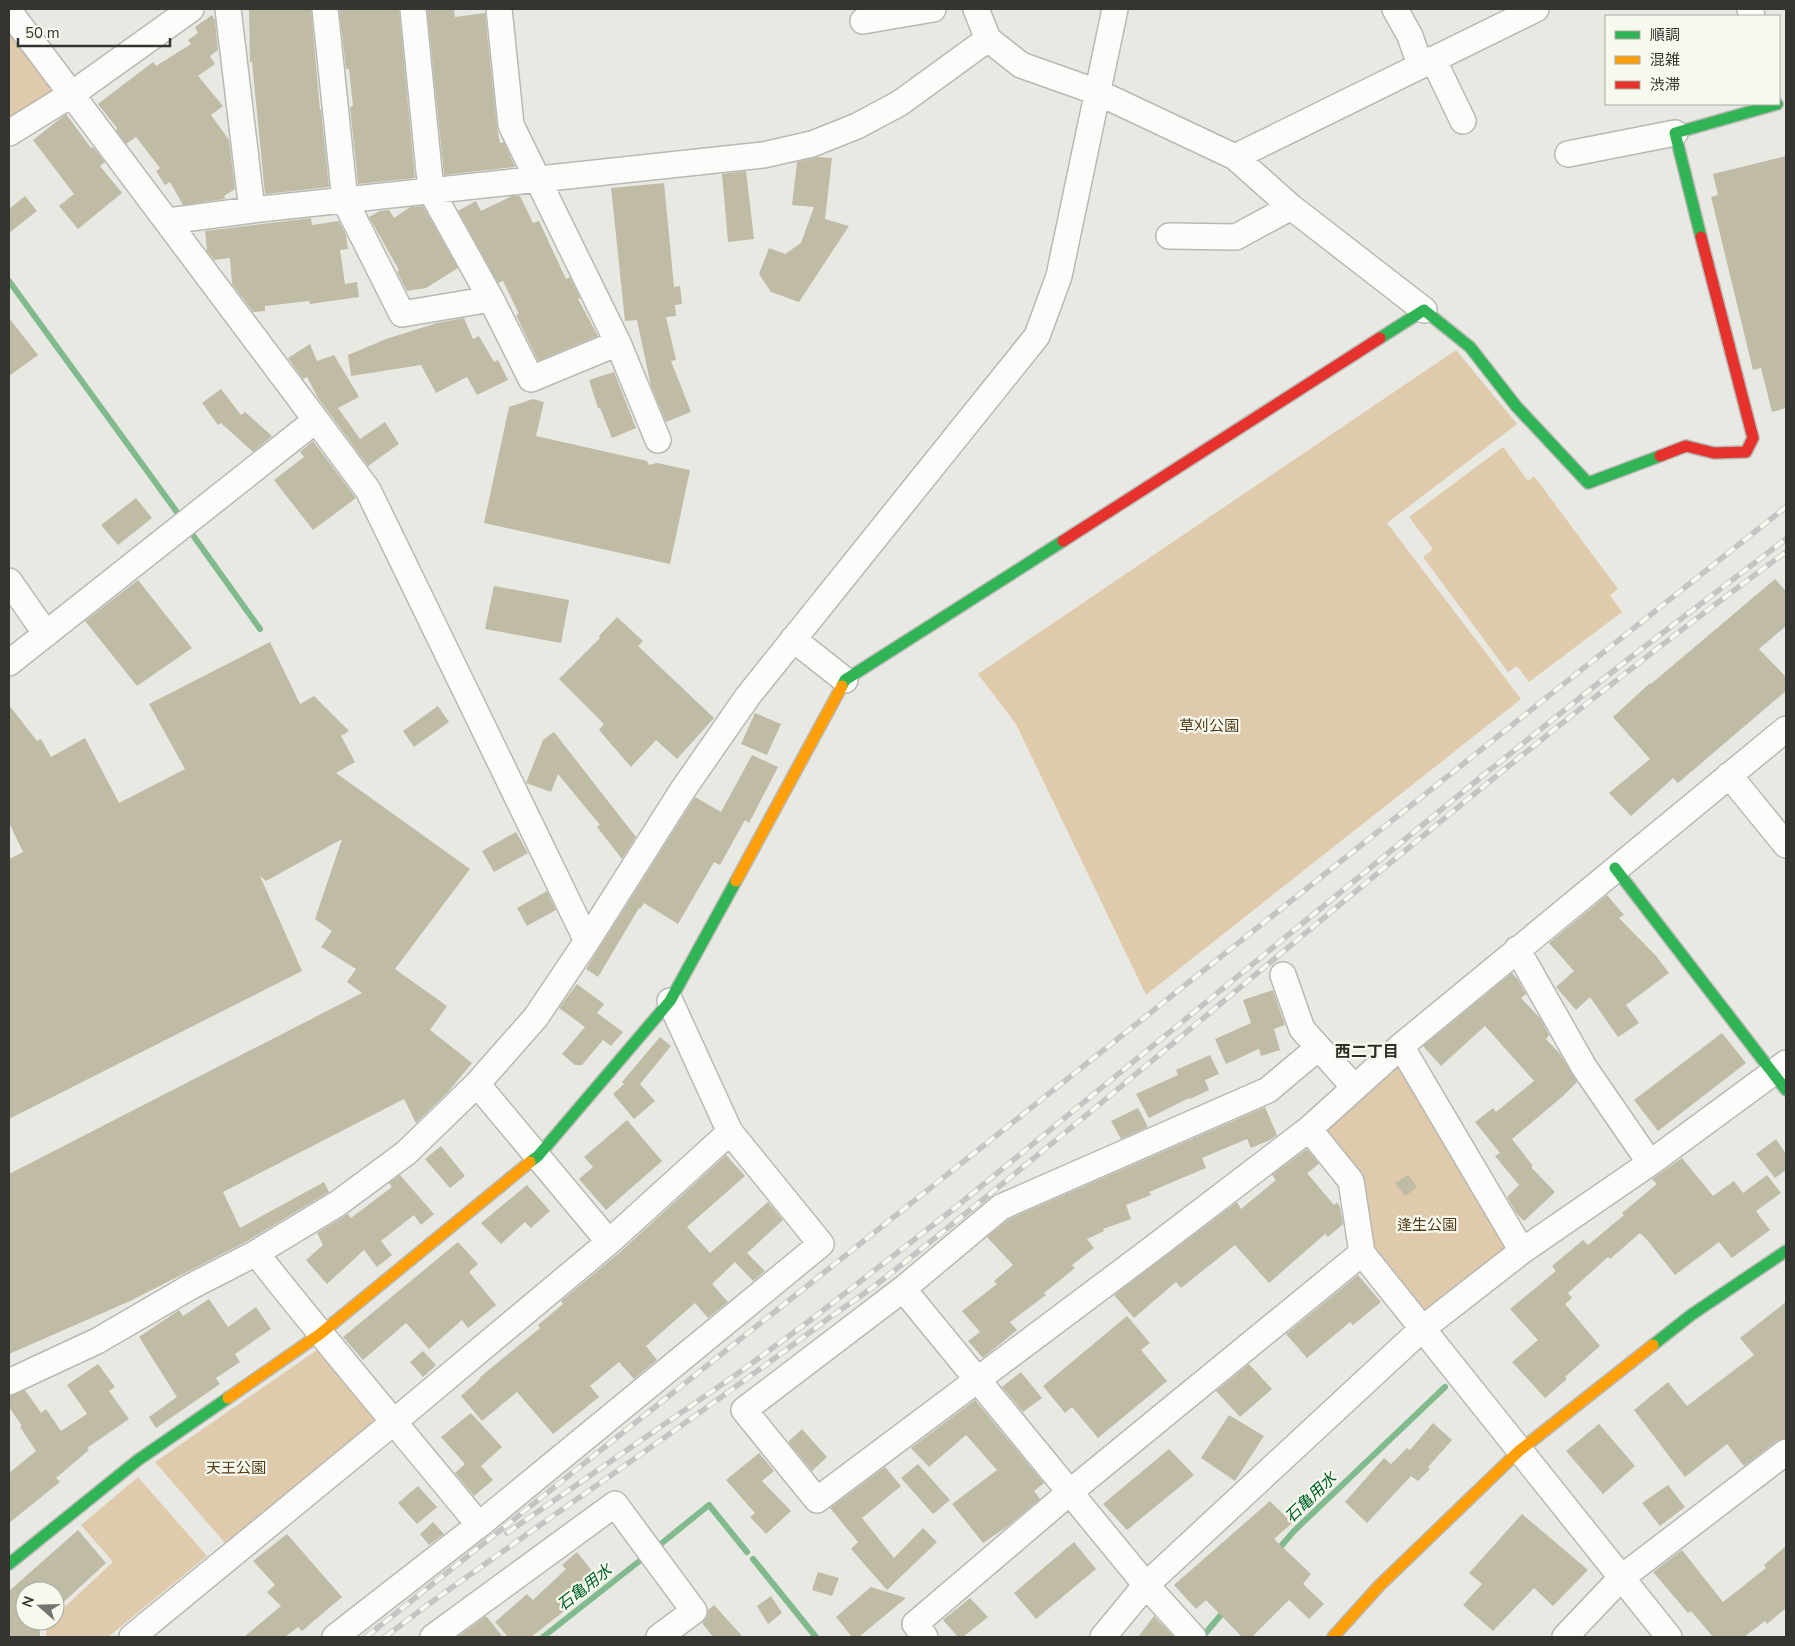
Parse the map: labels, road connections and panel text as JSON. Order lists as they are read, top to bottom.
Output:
{
  "districts": ["西二丁目"],
  "water": ["石亀用水"],
  "parks": ["草刈公園", "逢生公園", "天王公園"],
  "legend": ["順調", "混雑", "渋滞"],
  "scale_bar": "50 m",
  "north": "left"
}
